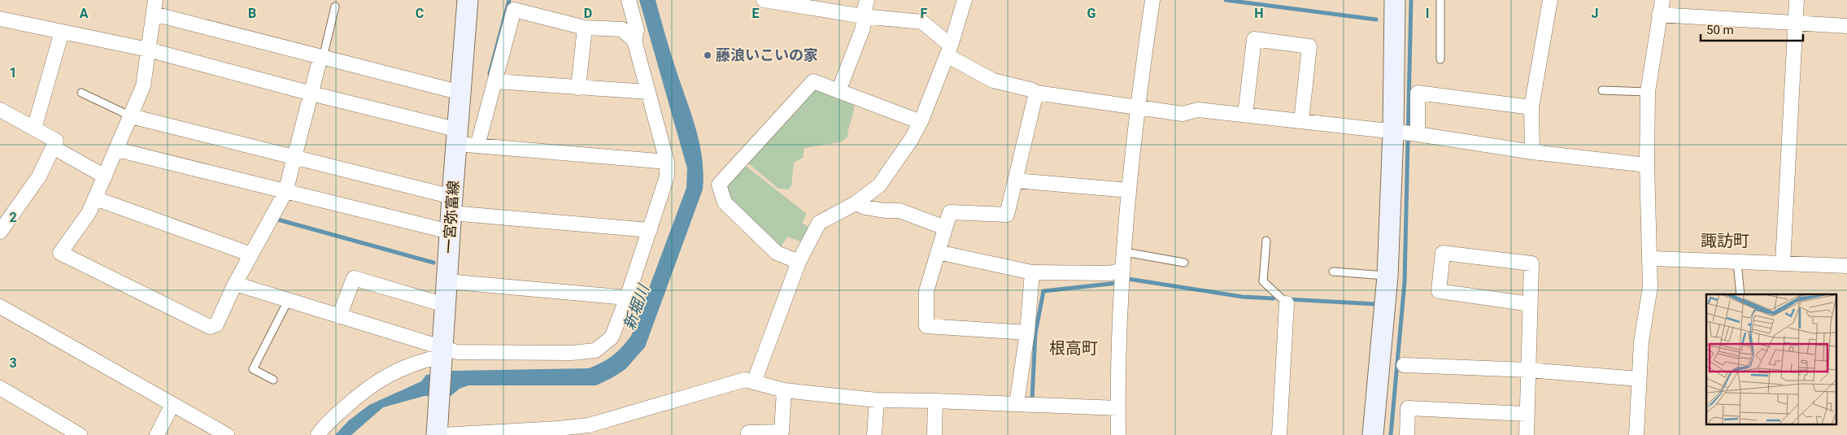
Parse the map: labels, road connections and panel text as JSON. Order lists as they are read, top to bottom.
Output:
{
  "streets": {
    "street": ["一宮弥富線"]
  },
  "districts": ["諏訪町", "根高町"],
  "water": ["新堀川"],
  "places": ["藤浪いこいの家"],
  "scale_bar": "50 m",
  "grid": {
    "columns": [
      "A",
      "B",
      "C",
      "D",
      "E",
      "F",
      "G",
      "H",
      "I",
      "J"
    ],
    "rows": ["1", "2", "3"]
  }
}
